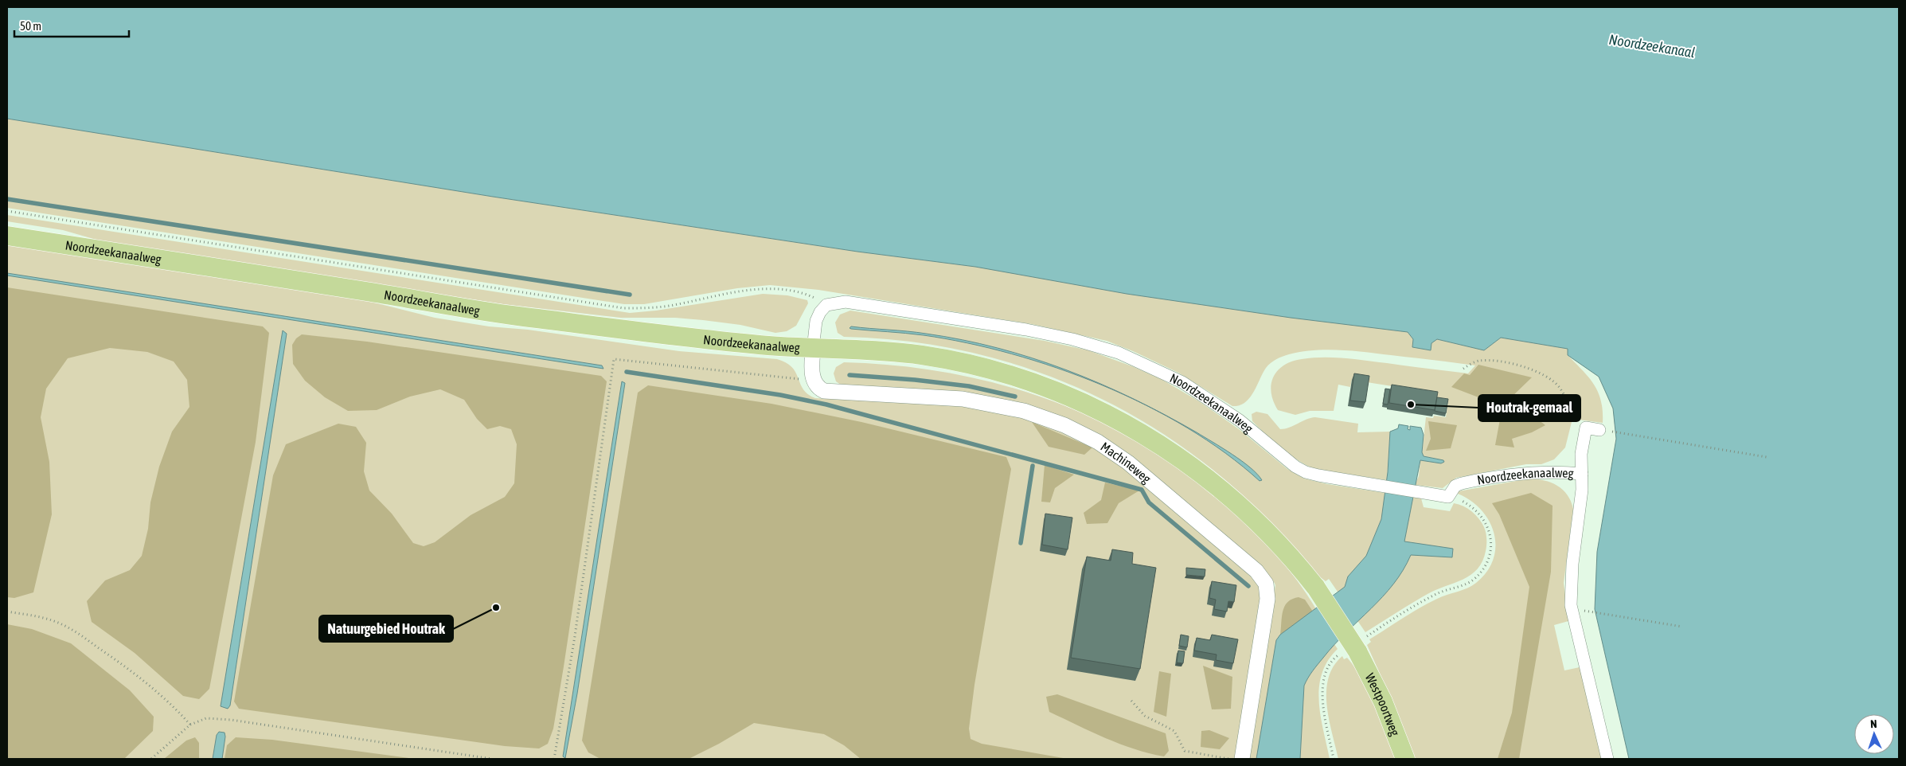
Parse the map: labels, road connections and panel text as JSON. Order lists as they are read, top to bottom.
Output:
{
  "streets": {
    "main road": ["Noordzeekanaalweg", "Westpoortweg"],
    "street": ["Machineweg"]
  },
  "crossings": [
    ["Noordzeekanaalweg", "Westpoortweg"]
  ],
  "water": ["Noordzeekanaal"],
  "places": ["Houtrak-gemaal", "Natuurgebied Houtrak"],
  "scale_bar": "50 m",
  "north": "top"
}
